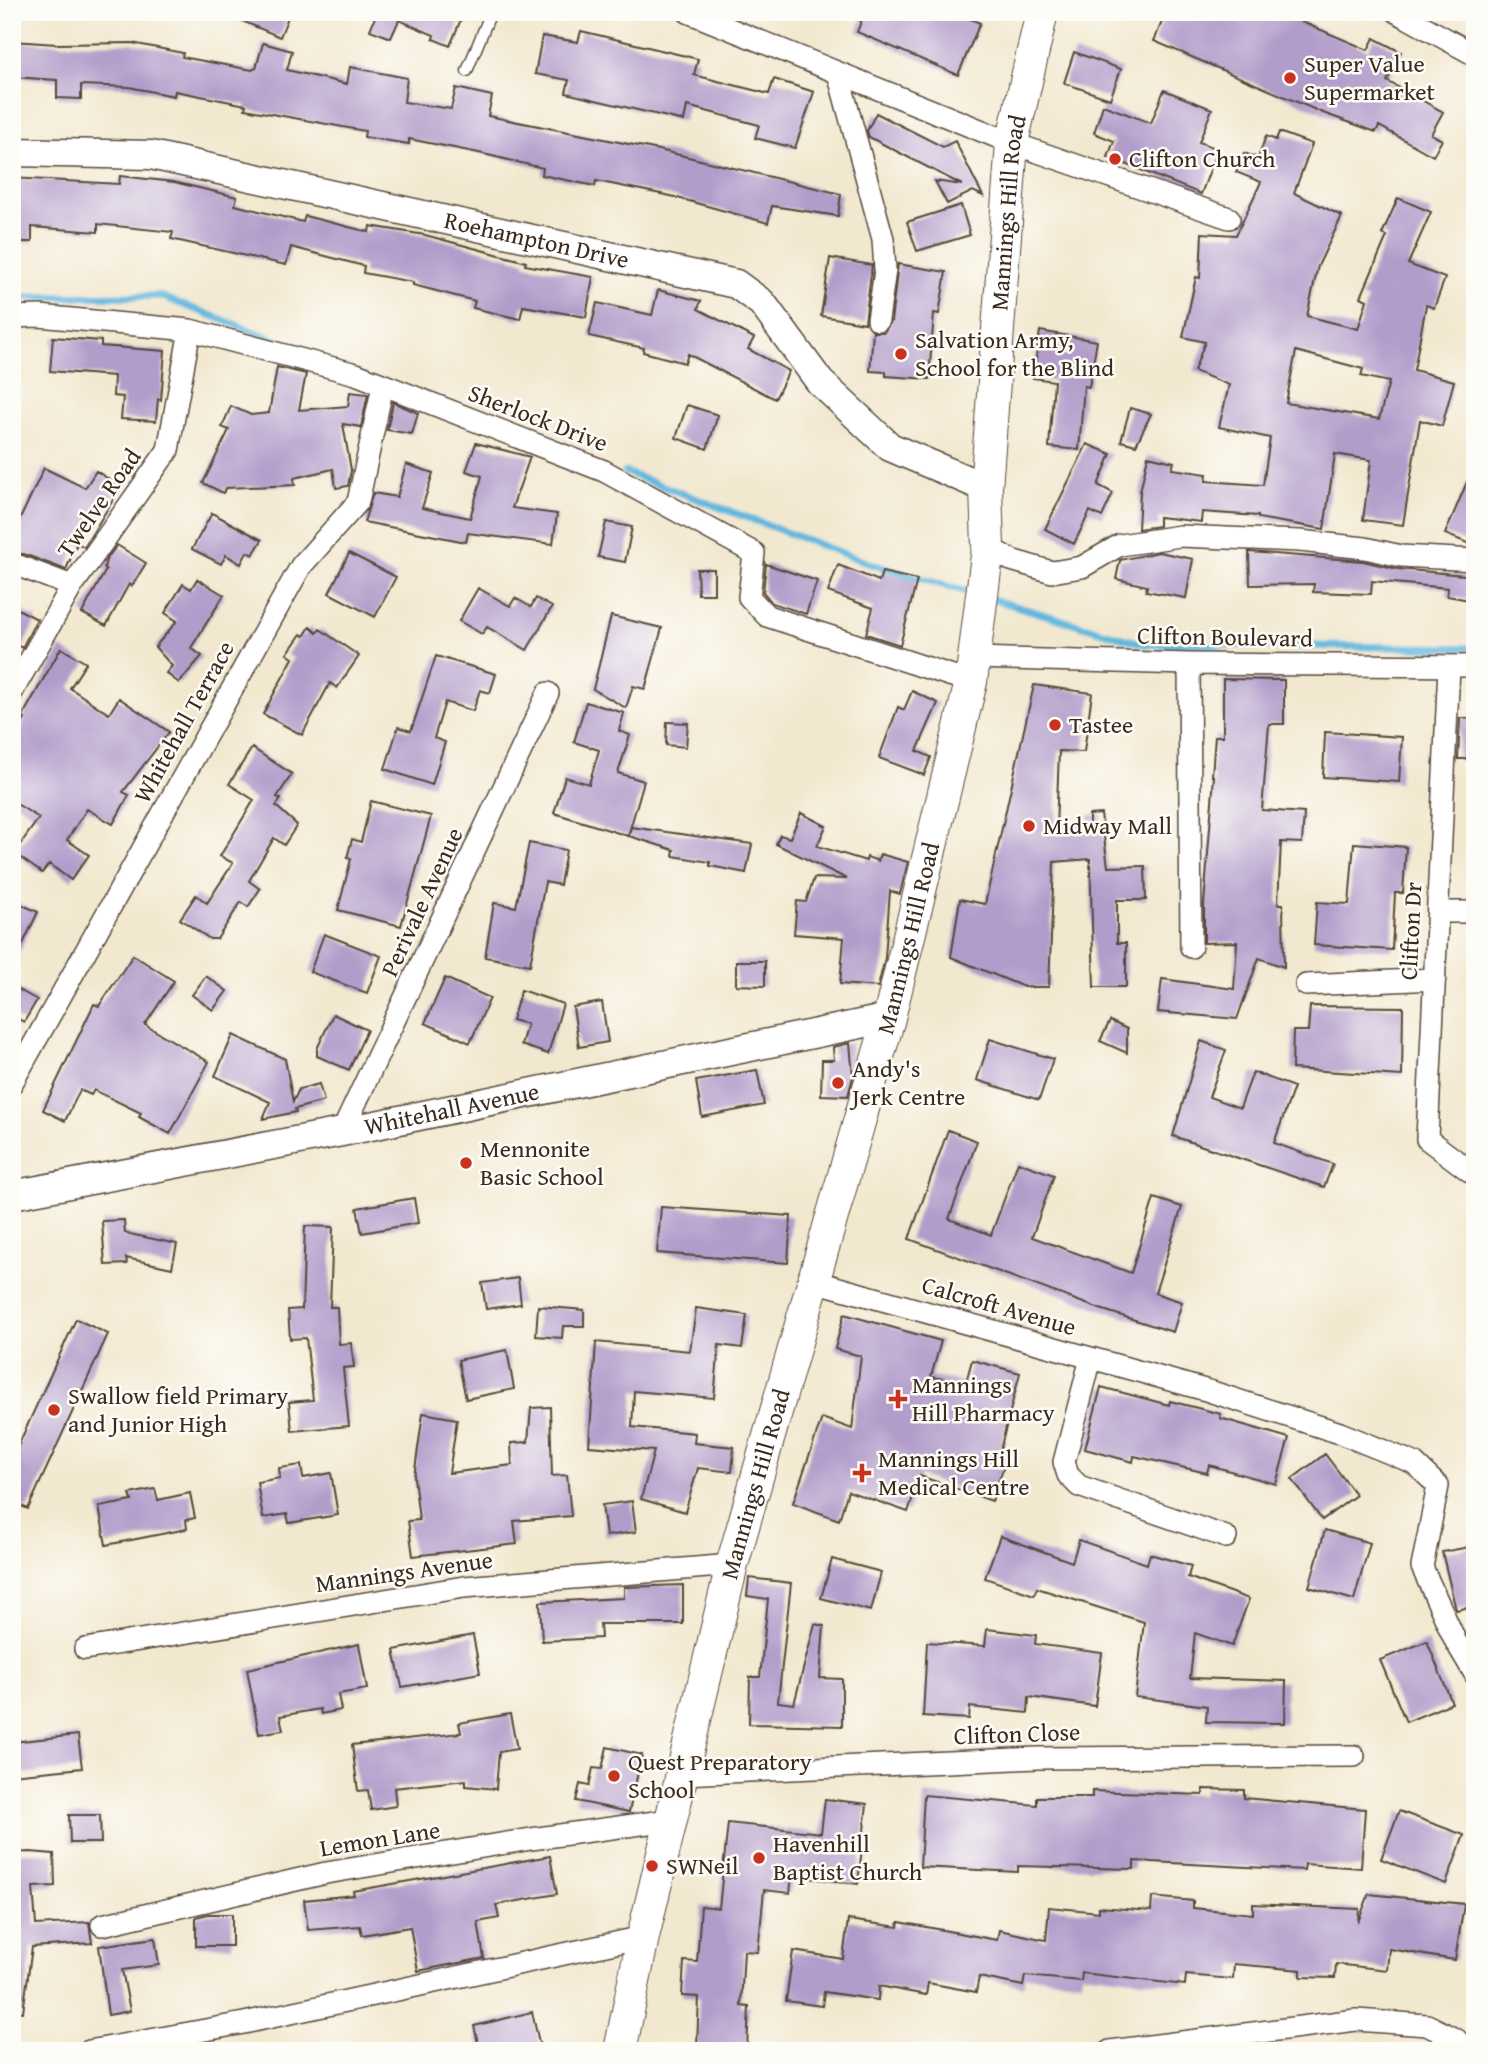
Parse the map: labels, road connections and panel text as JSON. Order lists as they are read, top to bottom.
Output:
{
  "streets": {
    "main road": ["Mannings Hill Road"],
    "street": [
      "Roehampton Drive",
      "Sherlock Drive",
      "Twelve Road",
      "Clifton Boulevard",
      "Whitehall Terrace",
      "Perivale Avenue",
      "Clifton Dr",
      "Whitehall Avenue",
      "Calcroft Avenue",
      "Mannings Avenue",
      "Clifton Close",
      "Lemon Lane"
    ]
  },
  "crossings": [
    ["Mannings Hill Road", "Roehampton Drive"],
    ["Mannings Hill Road", "Sherlock Drive"],
    ["Mannings Hill Road", "Clifton Boulevard"],
    ["Mannings Hill Road", "Whitehall Avenue"],
    ["Mannings Hill Road", "Calcroft Avenue"],
    ["Mannings Hill Road", "Mannings Avenue"],
    ["Mannings Hill Road", "Clifton Close"],
    ["Mannings Hill Road", "Lemon Lane"],
    ["Sherlock Drive", "Twelve Road"],
    ["Sherlock Drive", "Clifton Boulevard"],
    ["Sherlock Drive", "Whitehall Terrace"],
    ["Clifton Boulevard", "Clifton Dr"],
    ["Perivale Avenue", "Whitehall Avenue"]
  ],
  "places": {
    "other": [
      "Super Value Supermarket",
      "Clifton Church",
      "Salvation Army, School for the Blind",
      "Tastee",
      "Midway Mall",
      "Andy's Jerk Centre",
      "Mennonite Basic School",
      "Swallow field Primary and Junior High",
      "Quest Preparatory School",
      "Havenhill Baptist Church",
      "SWNeil"
    ],
    "health": ["Mannings Hill Pharmacy", "Mannings Hill Medical Centre"]
  }
}
